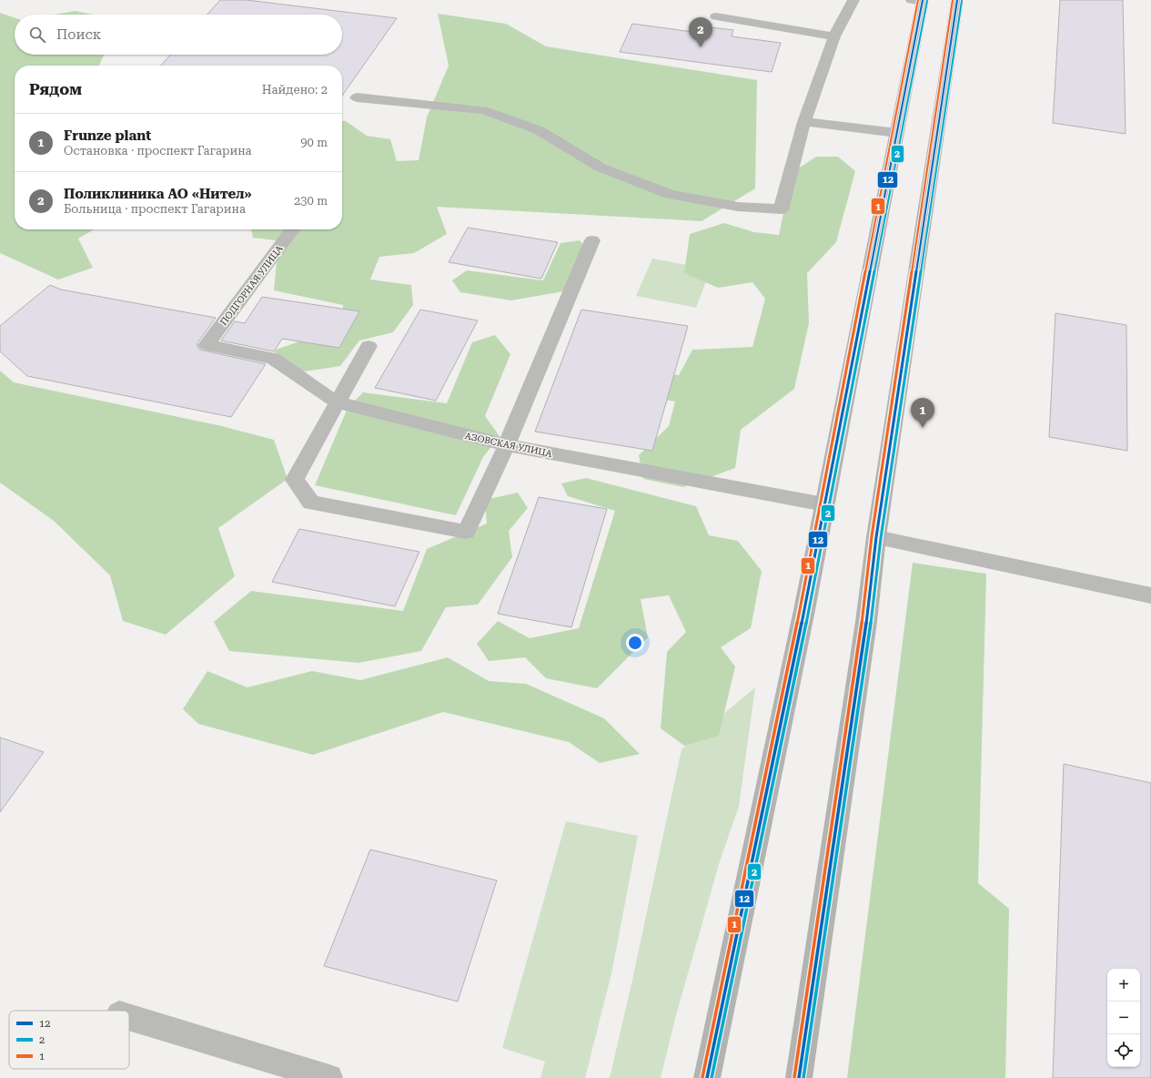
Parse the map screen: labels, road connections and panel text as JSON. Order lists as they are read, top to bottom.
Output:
{
  "streets": {
    "street": ["ПОДГОРНАЯ УЛИЦА", "АЗОВСКАЯ УЛИЦА"]
  },
  "crossings": [
    ["ПОДГОРНАЯ УЛИЦА", "АЗОВСКАЯ УЛИЦА"]
  ],
  "lines": ["transit line 12", "transit line 1", "transit line 2"],
  "legend": ["12", "2", "1"],
  "page": {
    "search": "Поиск",
    "pins": ["2", "1"],
    "heading": ["Рядом", "Найдено: 2"],
    "list": [
      {
        "mark": "1",
        "name": "Frunze plant",
        "note": "Остановка · проспект Гагарина",
        "value": "90 m"
      },
      {
        "mark": "2",
        "name": "Поликлиника АО «Нител»",
        "note": "Больница · проспект Гагарина",
        "value": "230 m"
      }
    ],
    "map_buttons": ["+", "−"]
  }
}
